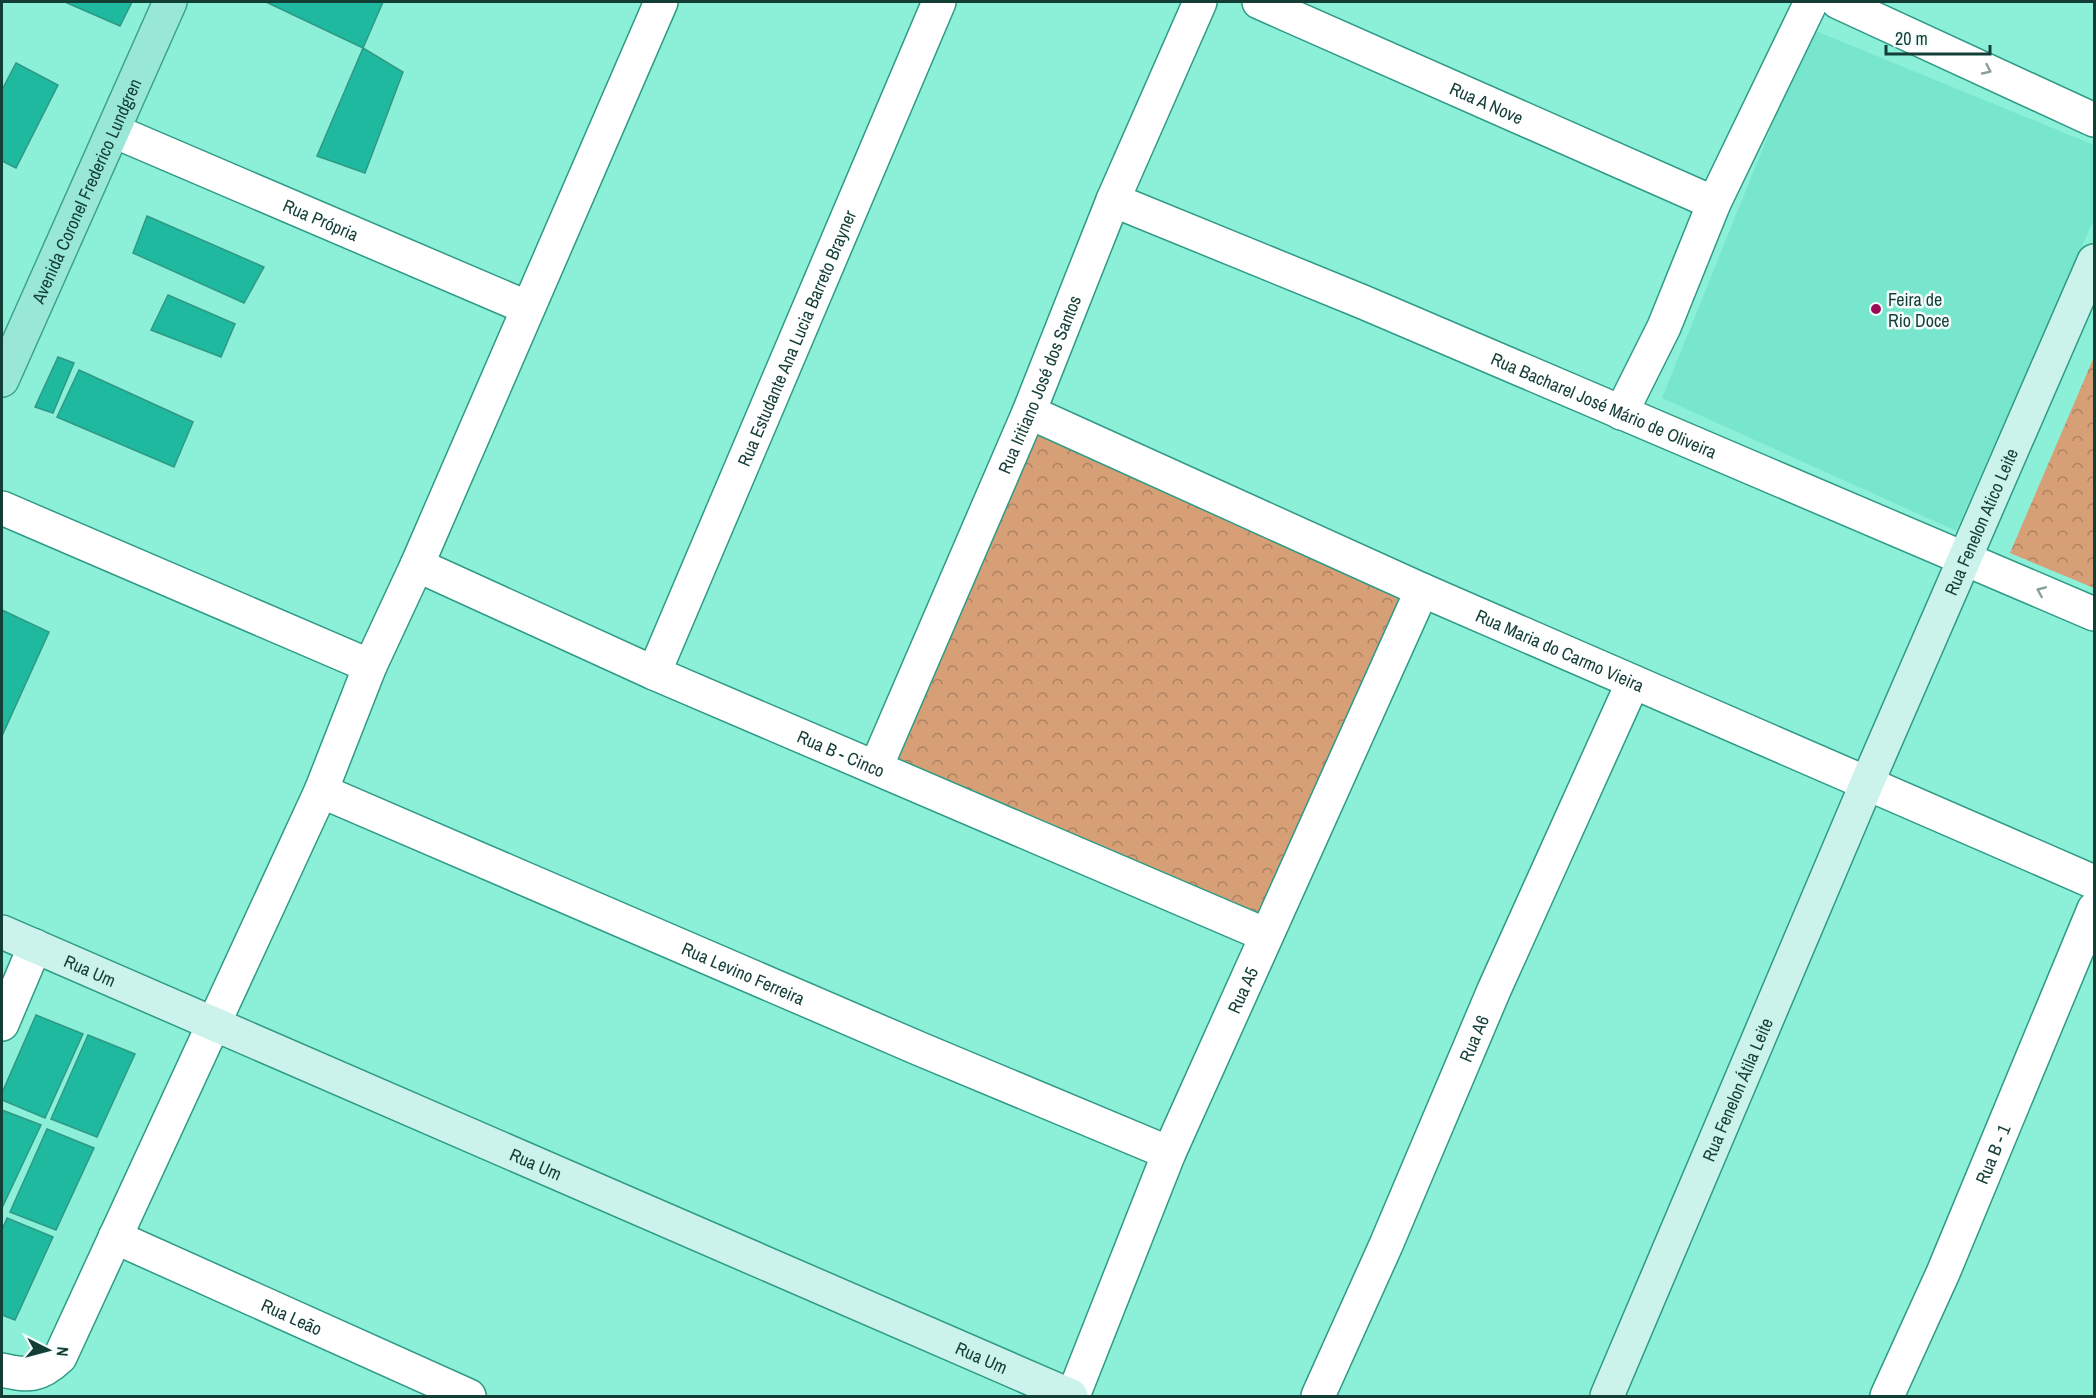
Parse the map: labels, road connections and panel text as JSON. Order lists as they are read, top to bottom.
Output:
{
  "streets": {
    "main road": ["Avenida Coronel Frederico Lundgren"],
    "street": [
      "Rua A Nove",
      "Rua Própria",
      "Rua Estudante Ana Lucia Barreto Brayner",
      "Rua Iritiano José dos Santos",
      "Rua Bacharel José Mário de Oliveira",
      "Rua Fenelon Atico Leite",
      "Rua Maria do Carmo Vieira",
      "Rua B - Cinco",
      "Rua Um",
      "Rua Levino Ferreira",
      "Rua A5",
      "Rua A6",
      "Rua Fenelon Átila Leite",
      "Rua B - 1",
      "Rua Leão"
    ]
  },
  "crossings": [
    ["Avenida Coronel Frederico Lundgren", "Rua Própria"],
    ["Rua Estudante Ana Lucia Barreto Brayner", "Rua B - Cinco"],
    ["Rua Iritiano José dos Santos", "Rua Bacharel José Mário de Oliveira"],
    ["Rua Iritiano José dos Santos", "Rua Maria do Carmo Vieira"],
    ["Rua Iritiano José dos Santos", "Rua B - Cinco"],
    ["Rua Bacharel José Mário de Oliveira", "Rua Fenelon Atico Leite"],
    ["Rua Fenelon Atico Leite", "Rua Maria do Carmo Vieira"],
    ["Rua Fenelon Atico Leite", "Rua Fenelon Átila Leite"],
    ["Rua Maria do Carmo Vieira", "Rua A5"],
    ["Rua Maria do Carmo Vieira", "Rua A6"],
    ["Rua Maria do Carmo Vieira", "Rua Fenelon Átila Leite"],
    ["Rua B - Cinco", "Rua A5"],
    ["Rua Um", "Rua A5"],
    ["Rua Levino Ferreira", "Rua A5"]
  ],
  "places": ["Feira de Rio Doce"],
  "scale_bar": "20 m",
  "north": "right"
}
